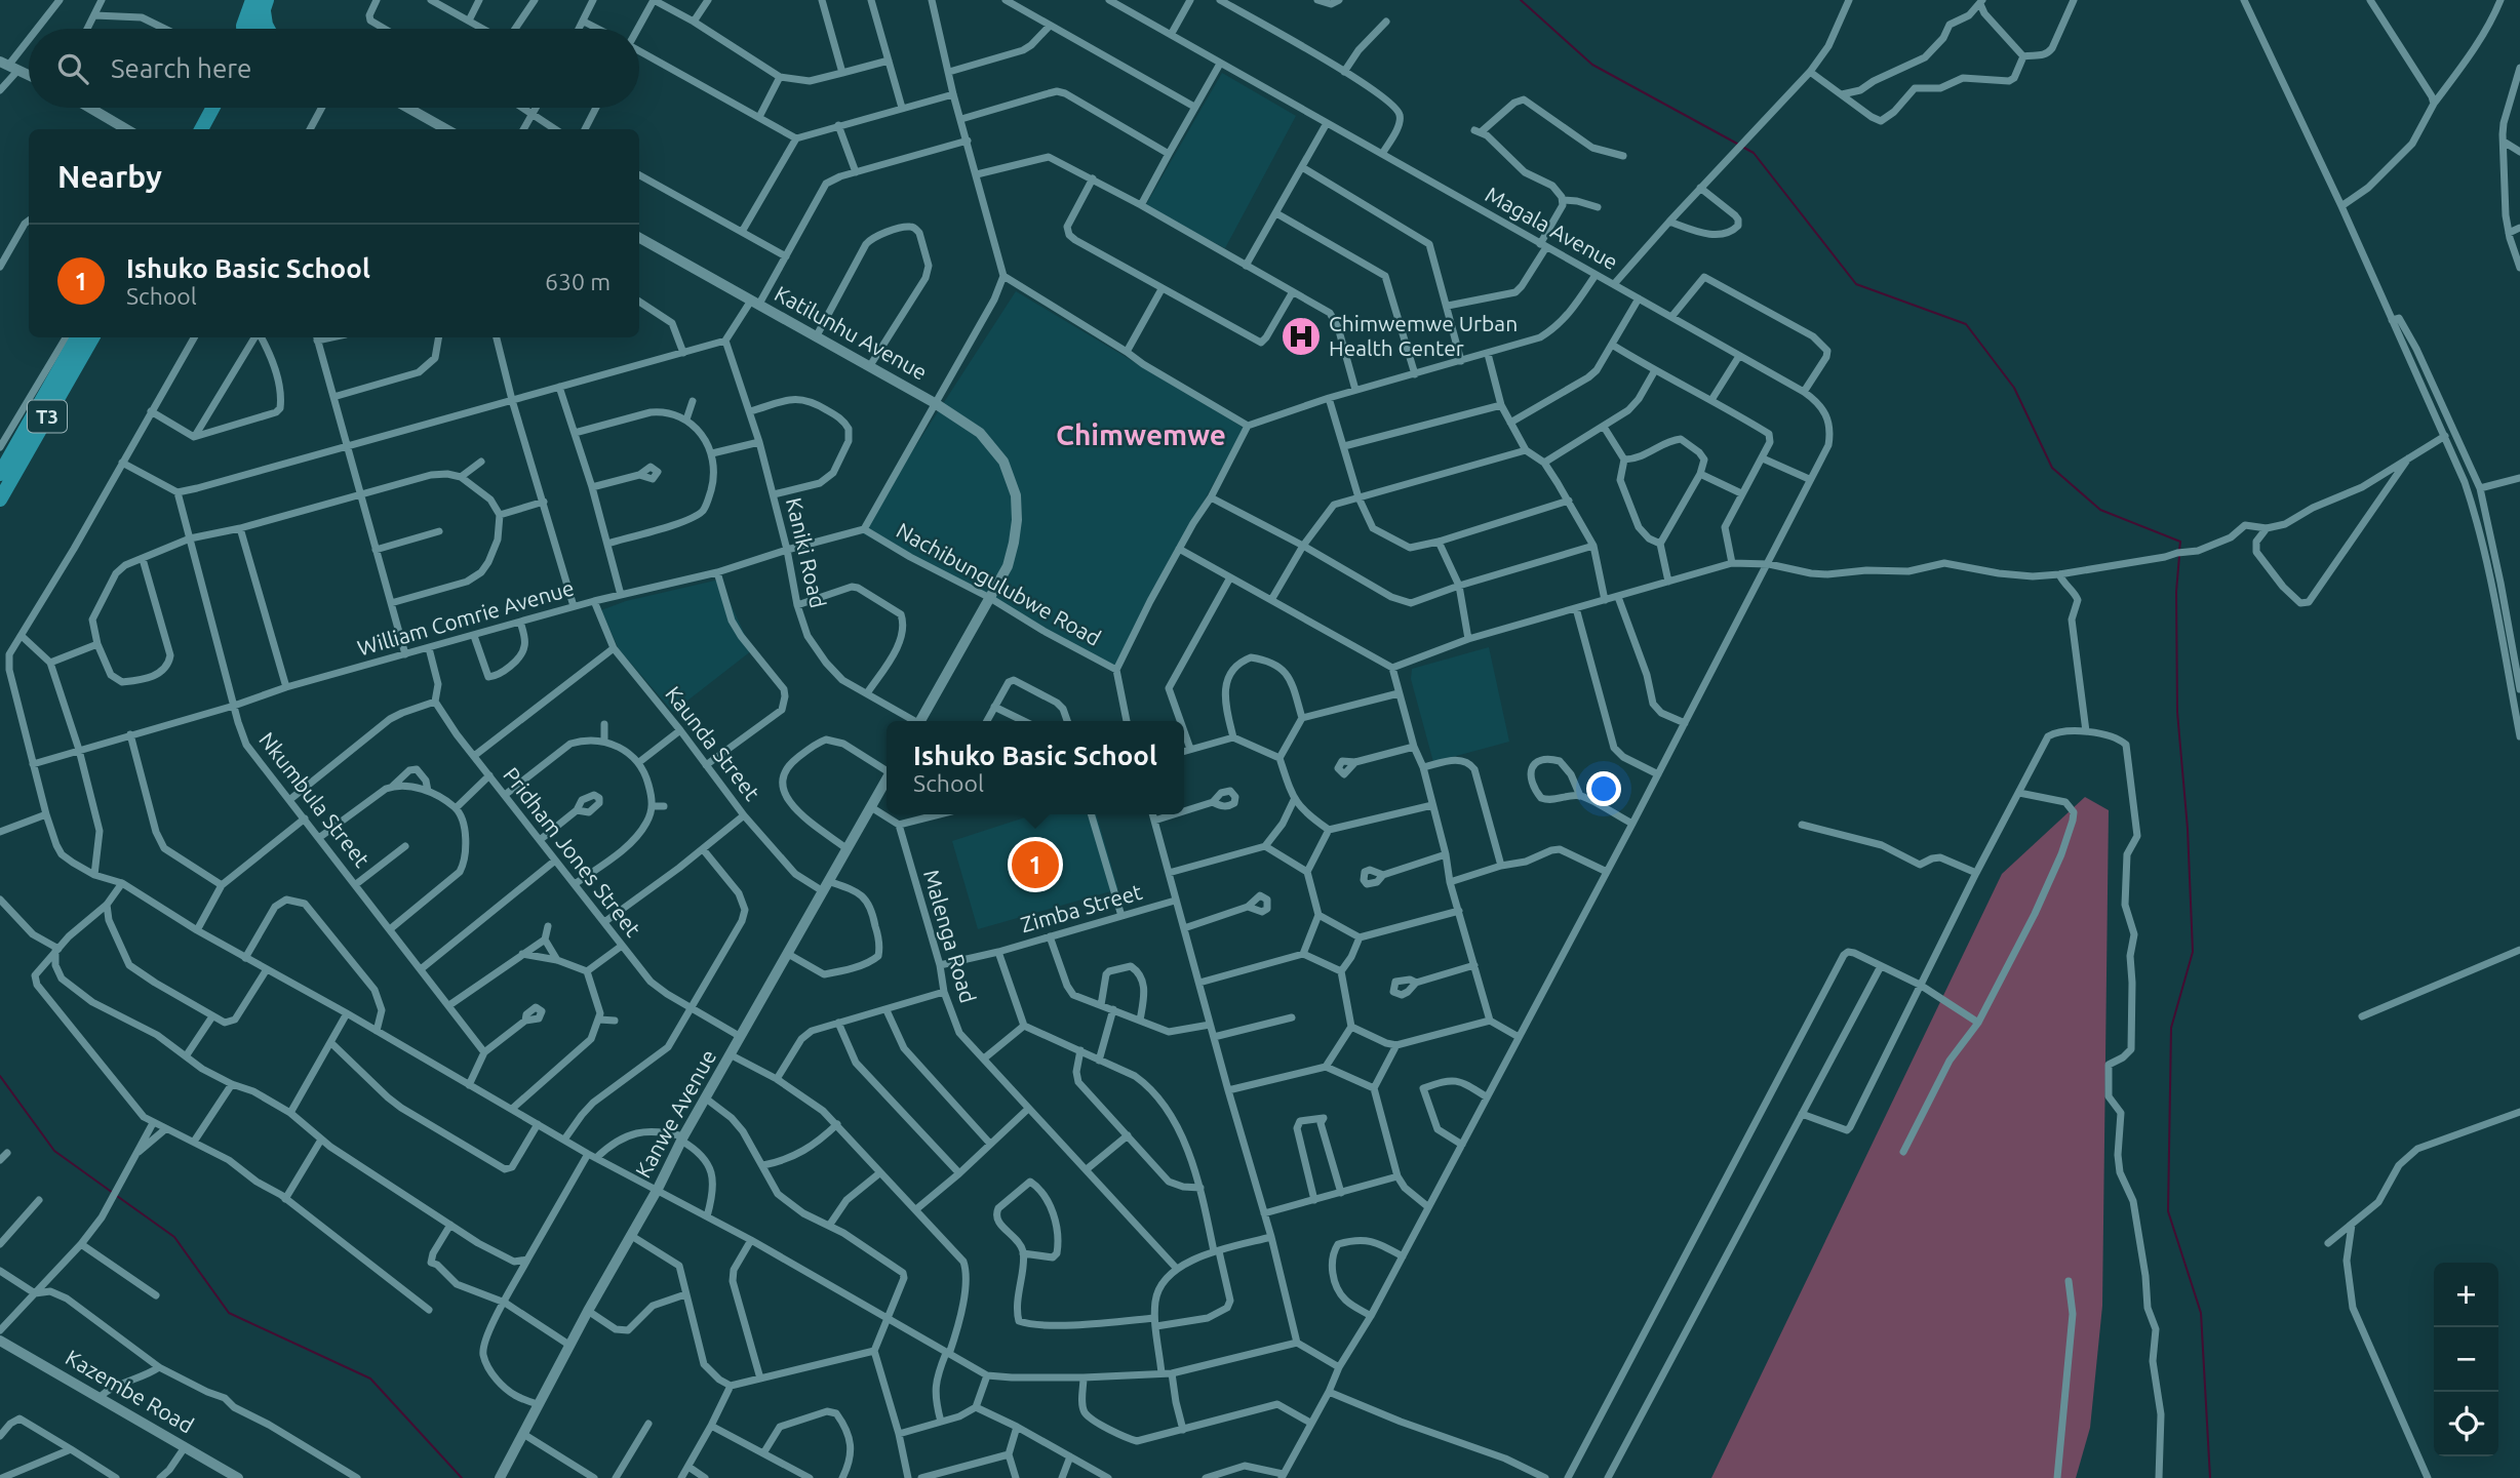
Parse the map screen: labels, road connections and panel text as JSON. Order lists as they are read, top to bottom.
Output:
{
  "streets": {
    "highway": ["T3"],
    "main road": ["Katilunhu Avenue", "Kanwe Avenue", "Kazembe Road"],
    "street": [
      "Magala Avenue",
      "Kaniki Road",
      "Nachibungulubwe Road",
      "William Comrie Avenue",
      "Kaunda Street",
      "Nkumbula Street",
      "Pridham Jones Street",
      "Zimba Street",
      "Malenga Road"
    ]
  },
  "crossings": [
    ["Katilunhu Avenue", "Nachibungulubwe Road"],
    ["Kaniki Road", "William Comrie Avenue"],
    ["Nachibungulubwe Road", "William Comrie Avenue"],
    ["William Comrie Avenue", "Kaunda Street"],
    ["William Comrie Avenue", "Nkumbula Street"],
    ["Kaunda Street", "Kanwe Avenue"],
    ["Pridham Jones Street", "Kanwe Avenue"],
    ["Zimba Street", "Malenga Road"]
  ],
  "districts": ["Chimwemwe"],
  "places": {
    "hospital": ["Chimwemwe Urban Health Center"]
  },
  "page": {
    "search": "Search here",
    "heading": "Nearby",
    "list": [
      {
        "mark": "1",
        "name": "Ishuko Basic School",
        "note": "School",
        "value": "630 m"
      }
    ],
    "popup": ["Ishuko Basic School", "School"],
    "pins": "1",
    "map_buttons": ["+", "−"]
  }
}
